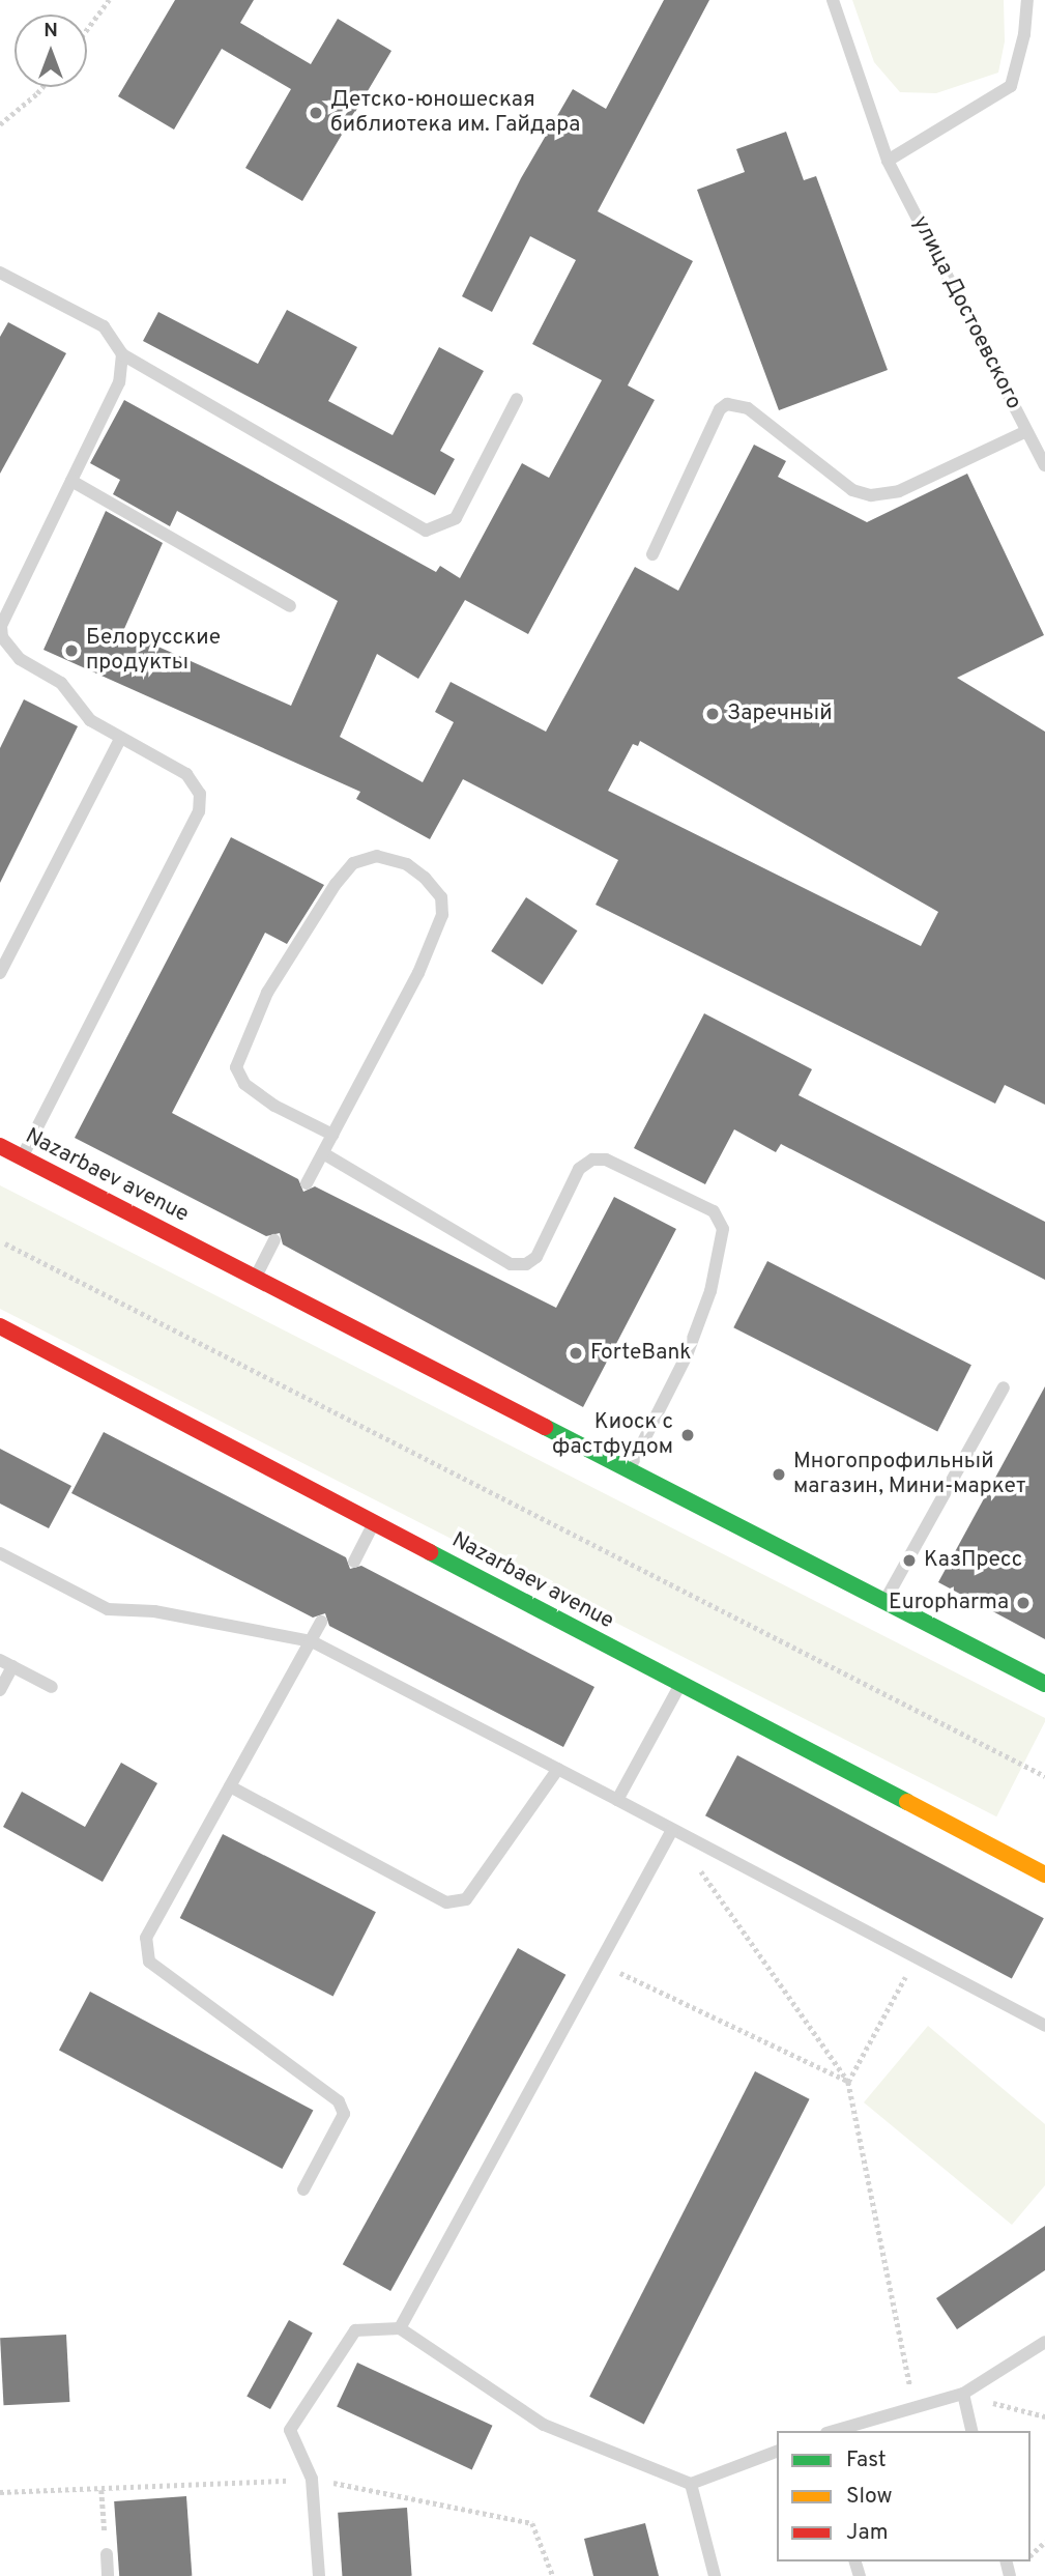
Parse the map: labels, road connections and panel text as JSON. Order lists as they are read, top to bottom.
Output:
{
  "streets": {
    "main road": ["Nazarbaev avenue"],
    "lane": ["улица Достоевского"]
  },
  "places": [
    "Детско-юношеская библиотека им. Гайдара",
    "Белорусские продукты",
    "Заречный",
    "ForteBank",
    "Киоск с фастфудом",
    "Многопрофильный магазин, Мини-маркет",
    "КазПресс",
    "Europharma"
  ],
  "legend": ["Fast", "Slow", "Jam"],
  "north": "top"
}
